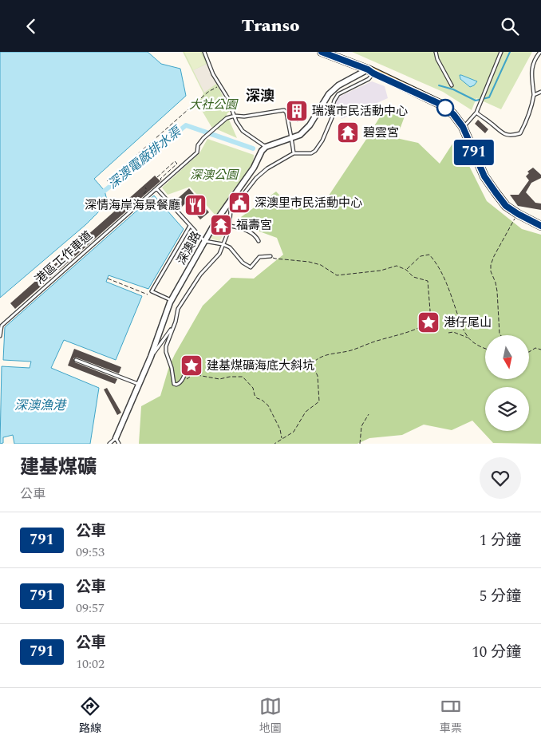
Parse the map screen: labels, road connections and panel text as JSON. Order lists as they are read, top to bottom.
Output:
{
  "streets": {
    "street": ["深澳路"],
    "lane": ["港區工作車道"]
  },
  "districts": ["深澳"],
  "water": ["深澳電廠排水渠", "深澳漁港"],
  "parks": ["大社公園", "深澳公園"],
  "places": {
    "building": ["瑞濱市民活動中心"],
    "temple": ["碧雲宮", "福壽宮"],
    "public building": ["深澳里市民活動中心"],
    "restaurant": ["深情海岸海景餐廳"],
    "place": ["港仔尾山", "建基煤礦海底大斜坑"]
  },
  "lines": ["bus line 791"],
  "north": "bottom",
  "page": {
    "header": "Transo",
    "on_map": "791",
    "heading": ["建基煤礦", "公車"],
    "list": [
      {
        "mark": "791",
        "name": "公車",
        "note": "09:53",
        "value": "1 分鐘"
      },
      {
        "mark": "791",
        "name": "公車",
        "note": "09:57",
        "value": "5 分鐘"
      },
      {
        "mark": "791",
        "name": "公車",
        "note": "10:02",
        "value": "10 分鐘"
      }
    ],
    "tabs": ["路線", "地圖", "車票"]
  }
}
